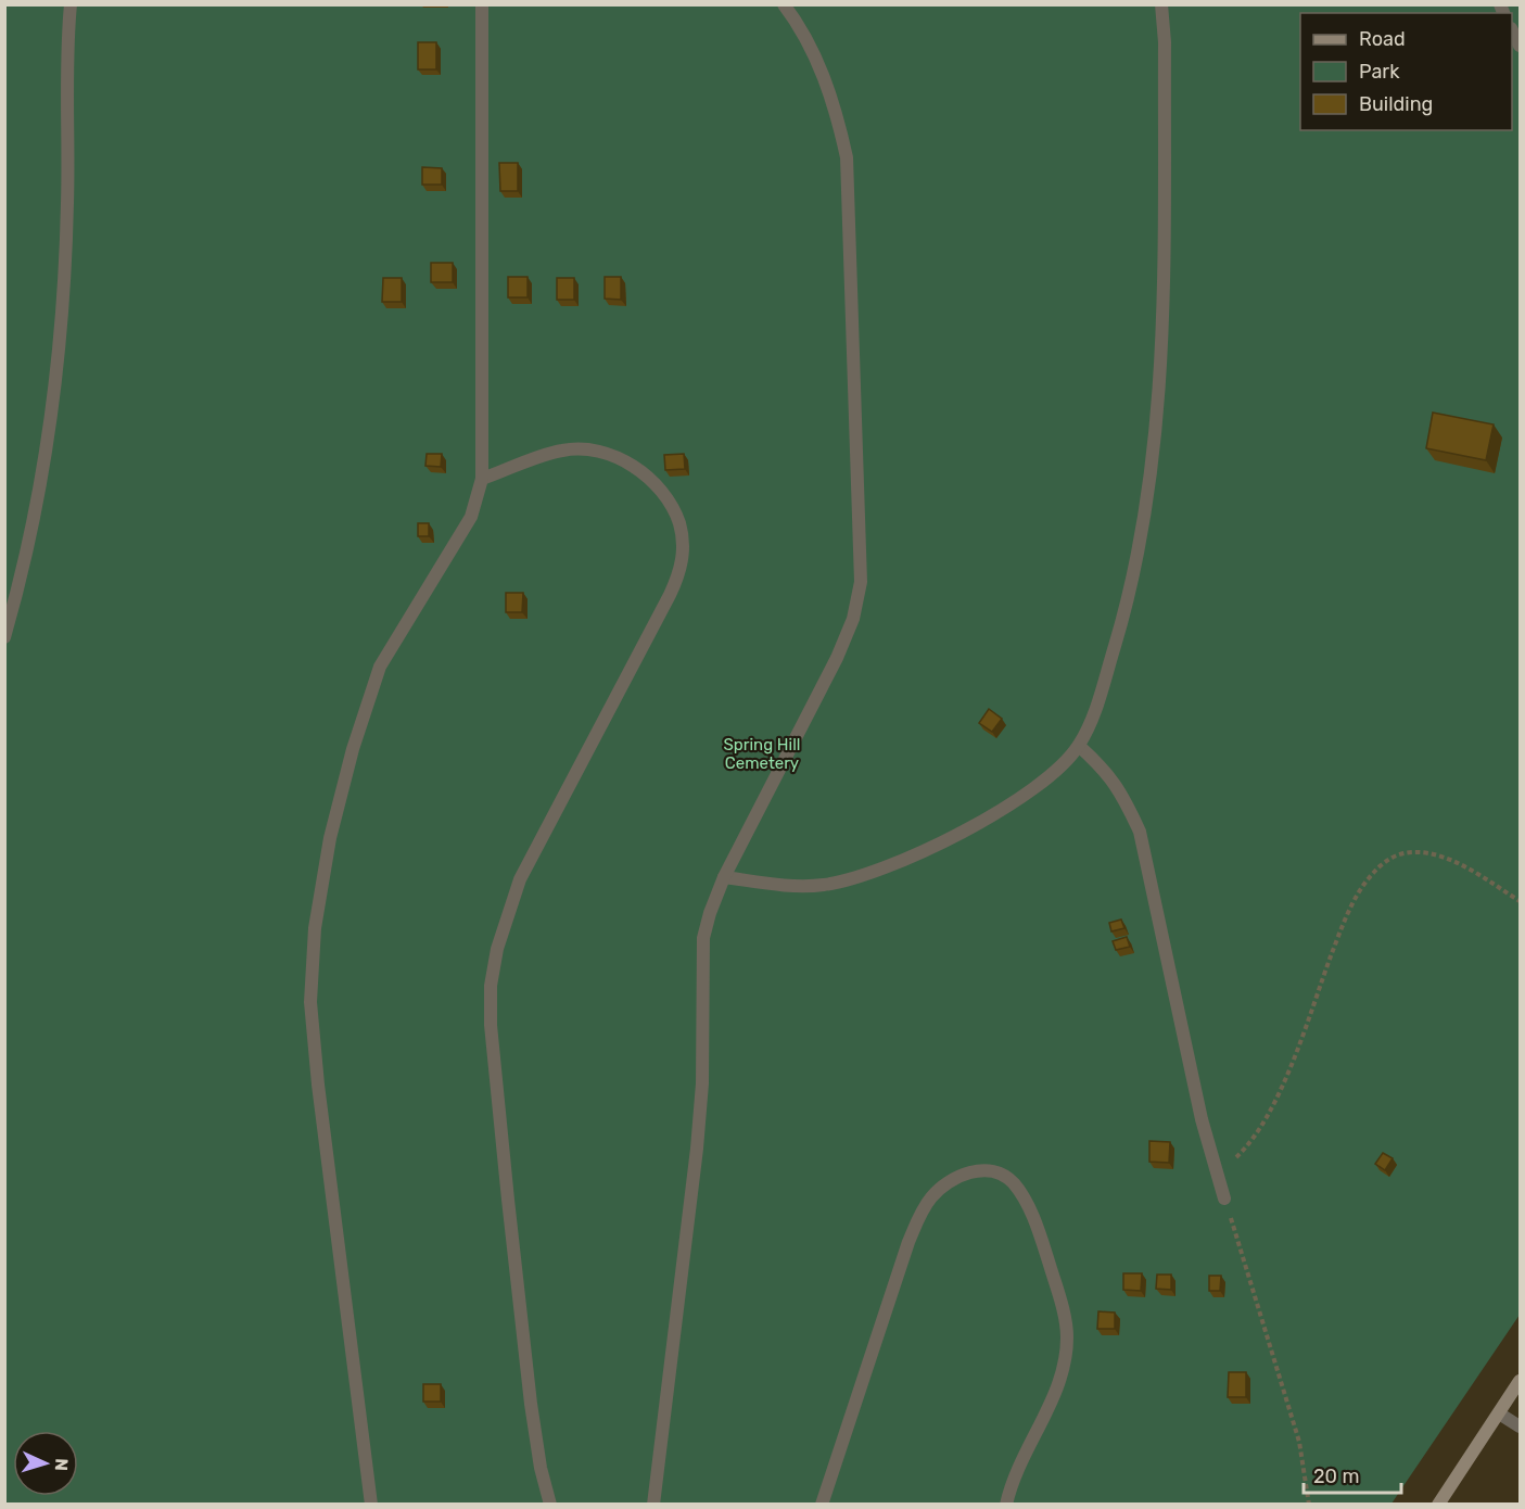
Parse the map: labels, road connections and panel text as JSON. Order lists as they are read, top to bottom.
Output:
{
  "parks": ["Spring Hill Cemetery"],
  "legend": ["Road", "Park", "Building"],
  "scale_bar": "20 m",
  "north": "right"
}
